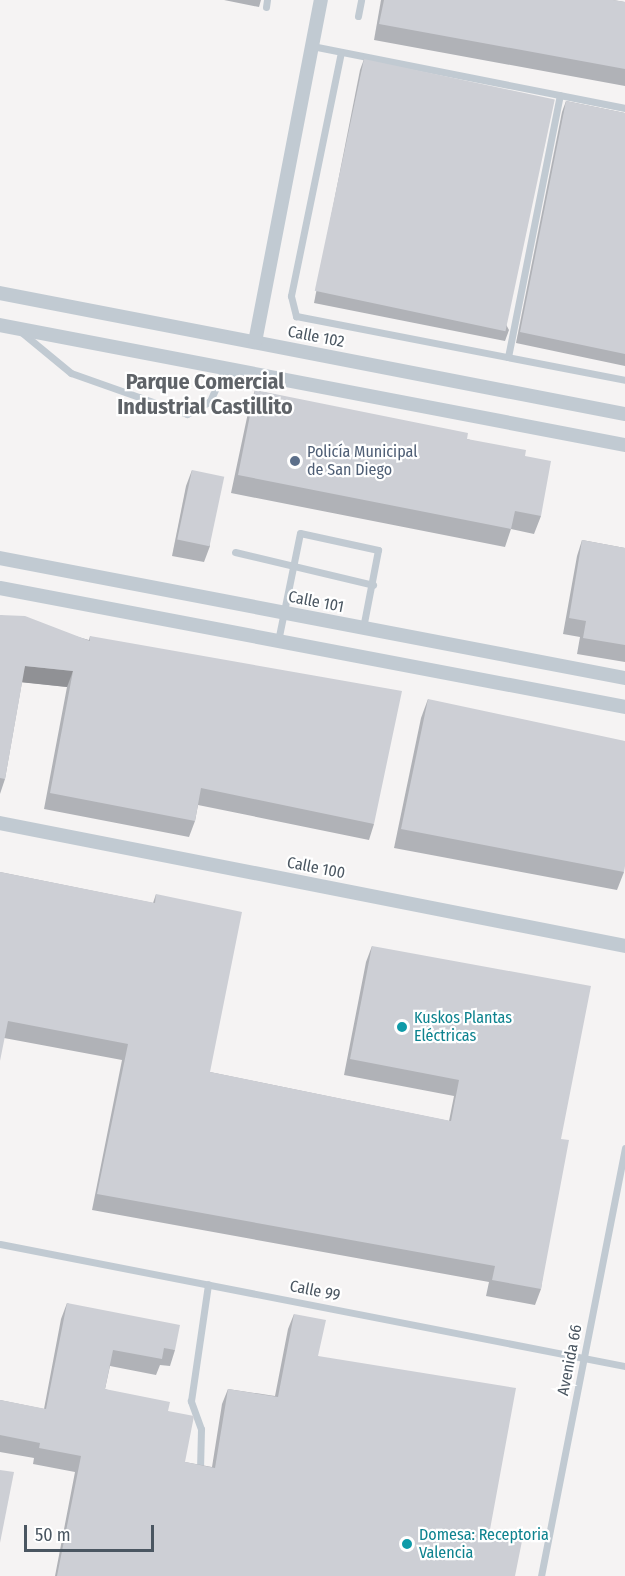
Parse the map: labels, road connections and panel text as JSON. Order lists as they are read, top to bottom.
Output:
{
  "streets": {
    "street": ["Calle 102", "Calle 101", "Calle 100"],
    "lane": ["Calle 99", "Avenida 66"]
  },
  "crossings": [
    ["Calle 99", "Avenida 66"]
  ],
  "districts": ["Parque Comercial Industrial Castillito"],
  "places": ["Policía Municipal de San Diego", "Kuskos Plantas Eléctricas", "Domesa: Receptoria Valencia"],
  "scale_bar": "50 m"
}
